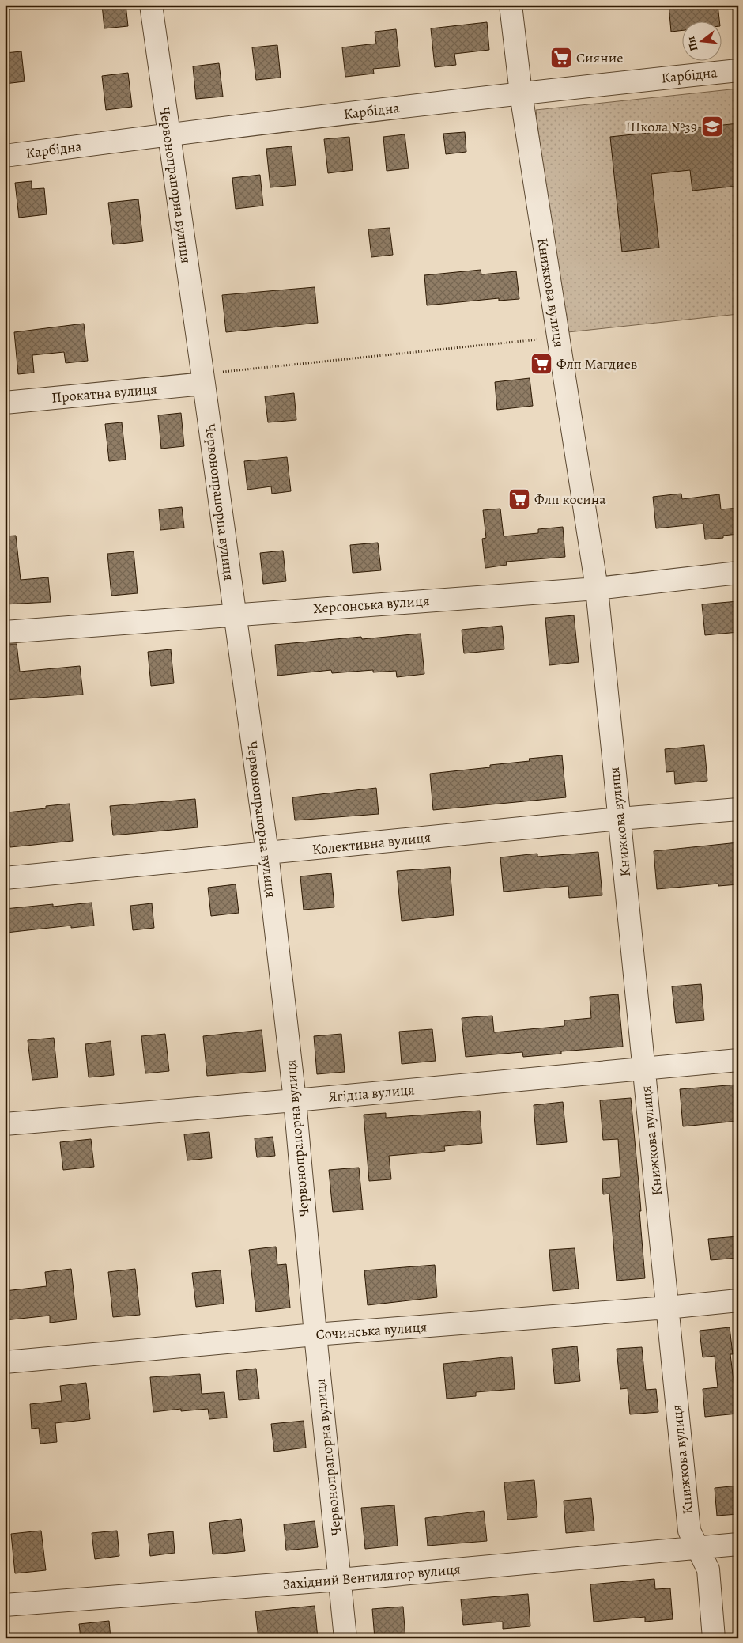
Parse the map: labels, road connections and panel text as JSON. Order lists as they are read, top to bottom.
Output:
{
  "streets": {
    "street": [
      "Карбідна",
      "Червонопрапорна вулиця",
      "Книжкова вулиця",
      "Прокатна вулиця",
      "Херсонська вулиця",
      "Колективна вулиця",
      "Ягідна вулиця",
      "Сочинська вулиця",
      "Західний Вентилятор вулиця"
    ]
  },
  "crossings": [
    ["Карбідна", "Червонопрапорна вулиця"],
    ["Карбідна", "Книжкова вулиця"],
    ["Червонопрапорна вулиця", "Прокатна вулиця"],
    ["Червонопрапорна вулиця", "Херсонська вулиця"],
    ["Червонопрапорна вулиця", "Колективна вулиця"],
    ["Червонопрапорна вулиця", "Ягідна вулиця"],
    ["Червонопрапорна вулиця", "Сочинська вулиця"],
    ["Червонопрапорна вулиця", "Західний Вентилятор вулиця"],
    ["Книжкова вулиця", "Херсонська вулиця"],
    ["Книжкова вулиця", "Колективна вулиця"],
    ["Книжкова вулиця", "Ягідна вулиця"],
    ["Книжкова вулиця", "Сочинська вулиця"],
    ["Книжкова вулиця", "Західний Вентилятор вулиця"]
  ],
  "places": {
    "supermarket": ["Сияние", "Флп Магдиев", "Флп косина"],
    "school or university": ["Школа №39"]
  },
  "north": "left"
}
